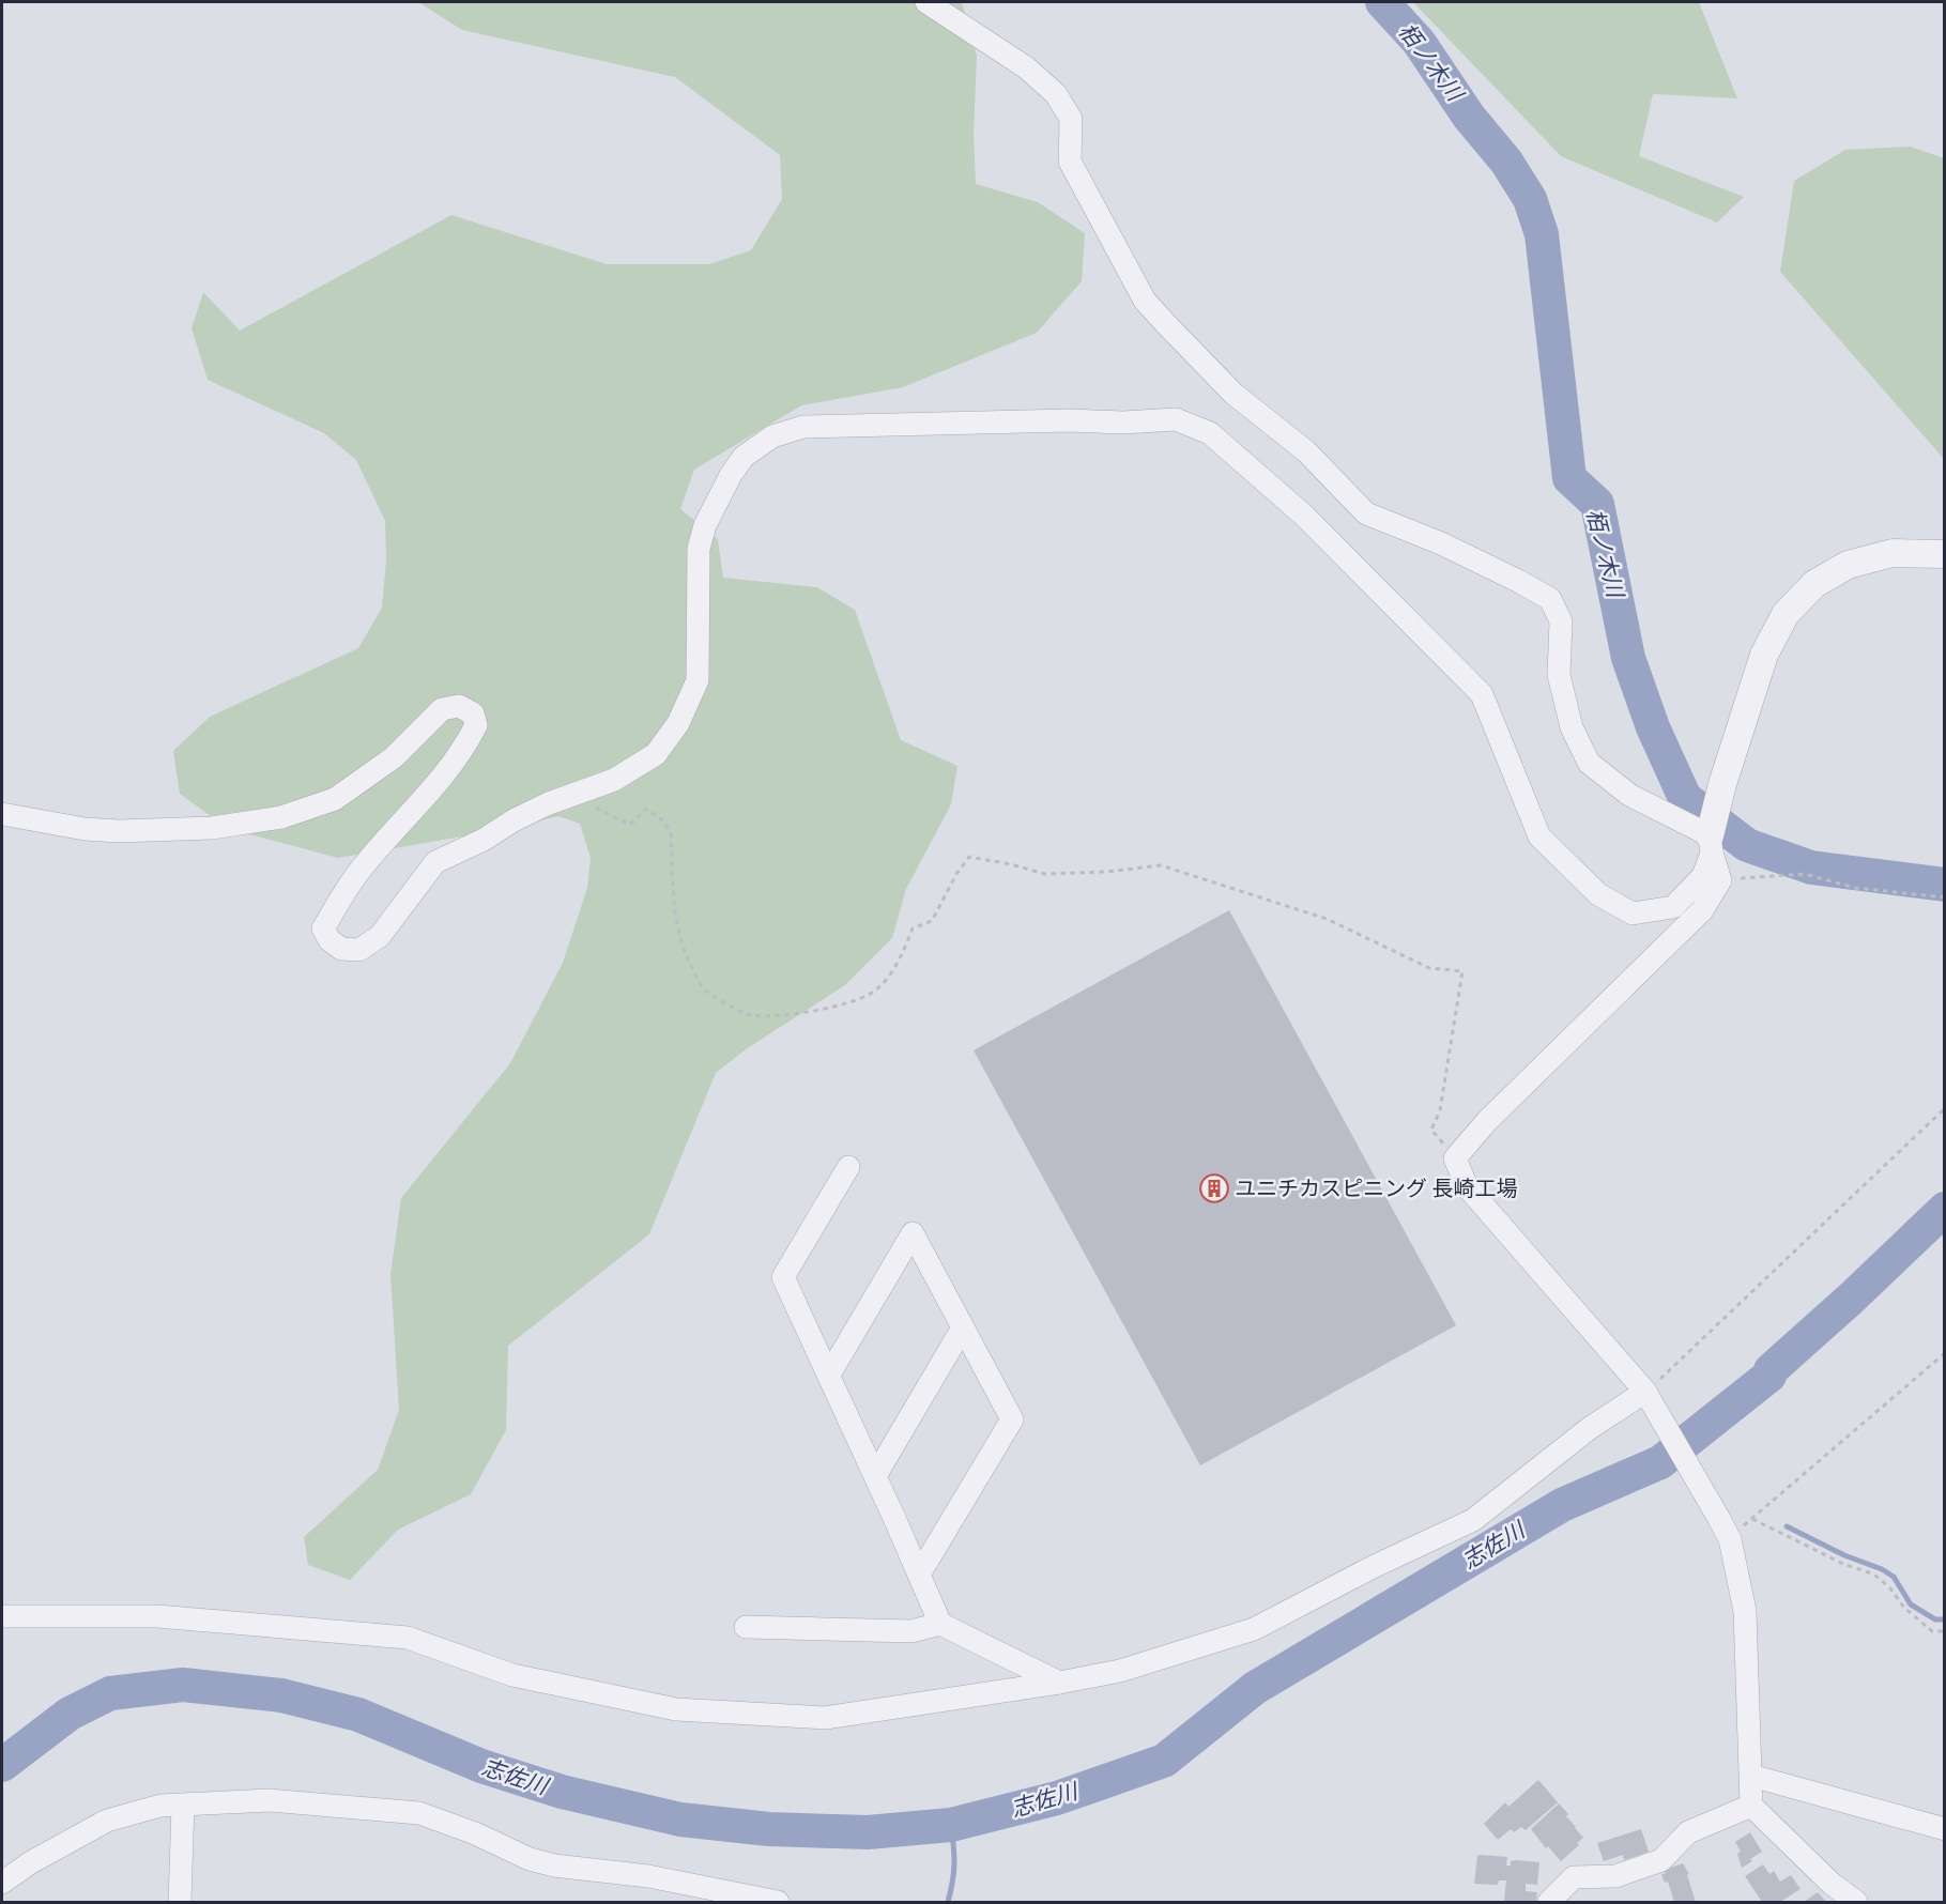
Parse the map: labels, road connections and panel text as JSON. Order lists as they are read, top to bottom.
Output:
{
  "water": ["栢ノ木川", "志佐川"],
  "places": {
    "building": ["ユニチカスピニング 長崎工場"]
  }
}
